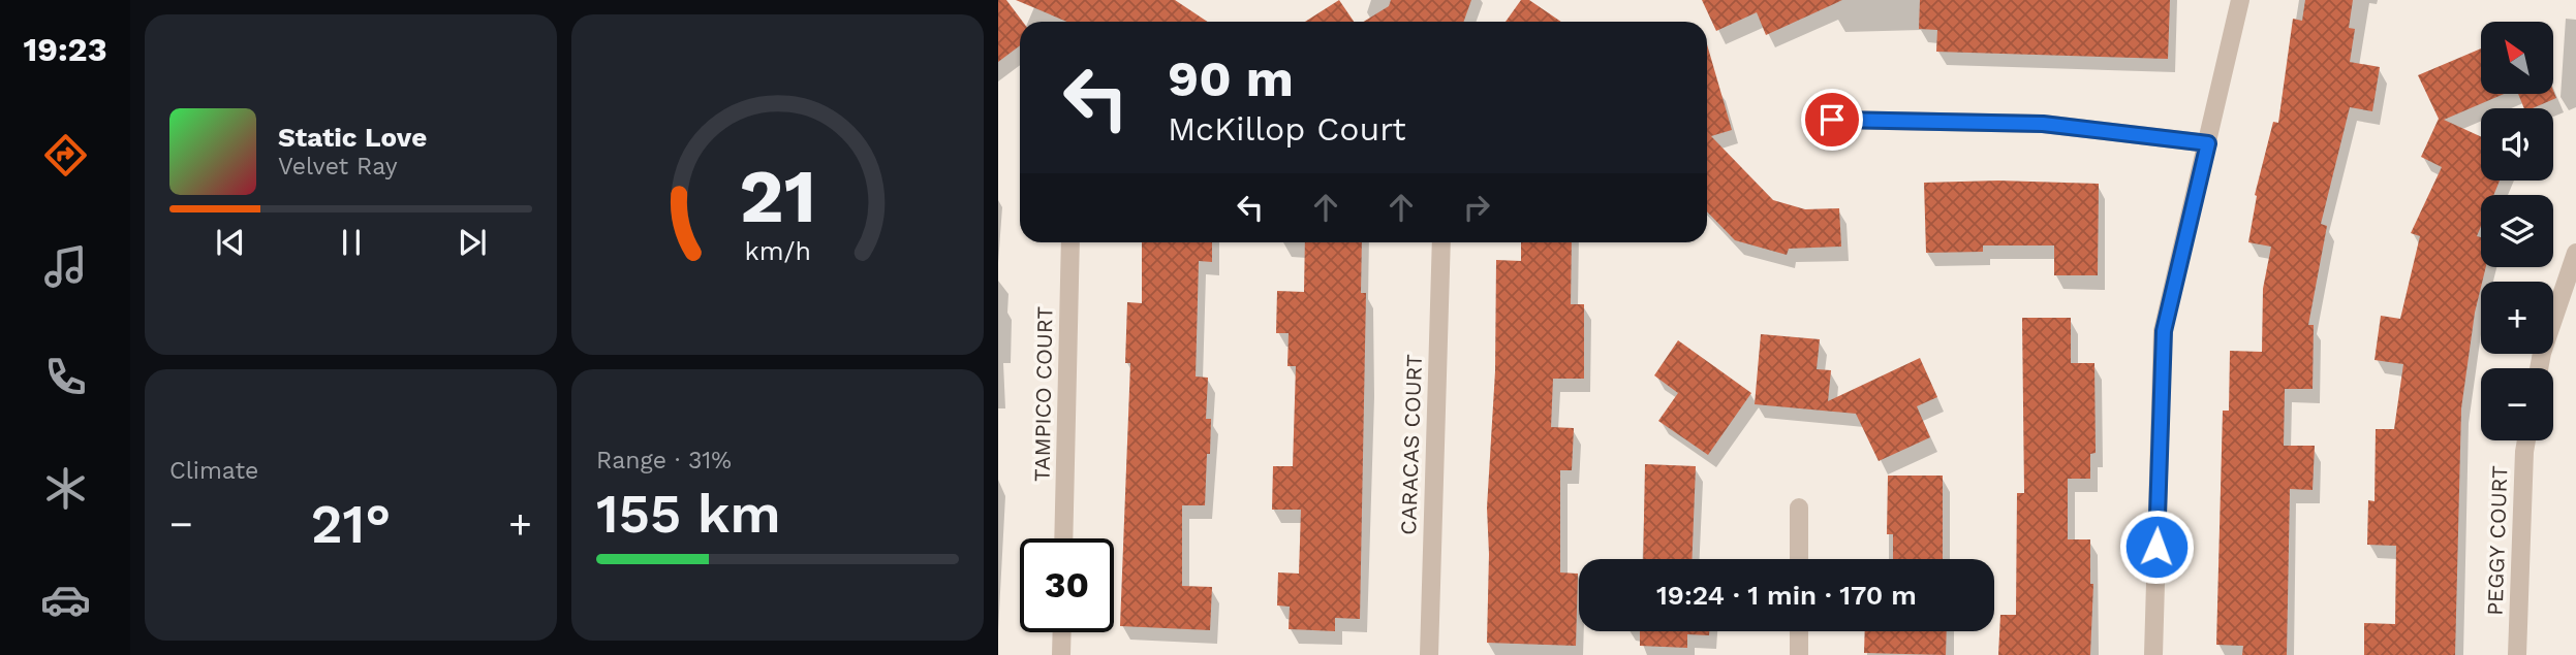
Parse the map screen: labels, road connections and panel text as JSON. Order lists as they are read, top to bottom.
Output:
{
  "streets": {
    "street": ["TAMPICO COURT", "CARACAS COURT", "PEGGY COURT"]
  },
  "north": "top left",
  "page": {
    "tabs": "19:23",
    "map_buttons": ["+", "−"],
    "turn": ["90 m", "McKillop Court"],
    "song": ["Static Love", "Velvet Ray"],
    "tile": [
      "Climate",
      ["Range · 31%", "155 km"]
    ],
    "heat": ["−", "21°", "+"],
    "limit": "30",
    "trip": "19:24 · 1 min · 170 m",
    "gauge": ["21", "km/h"]
  }
}
